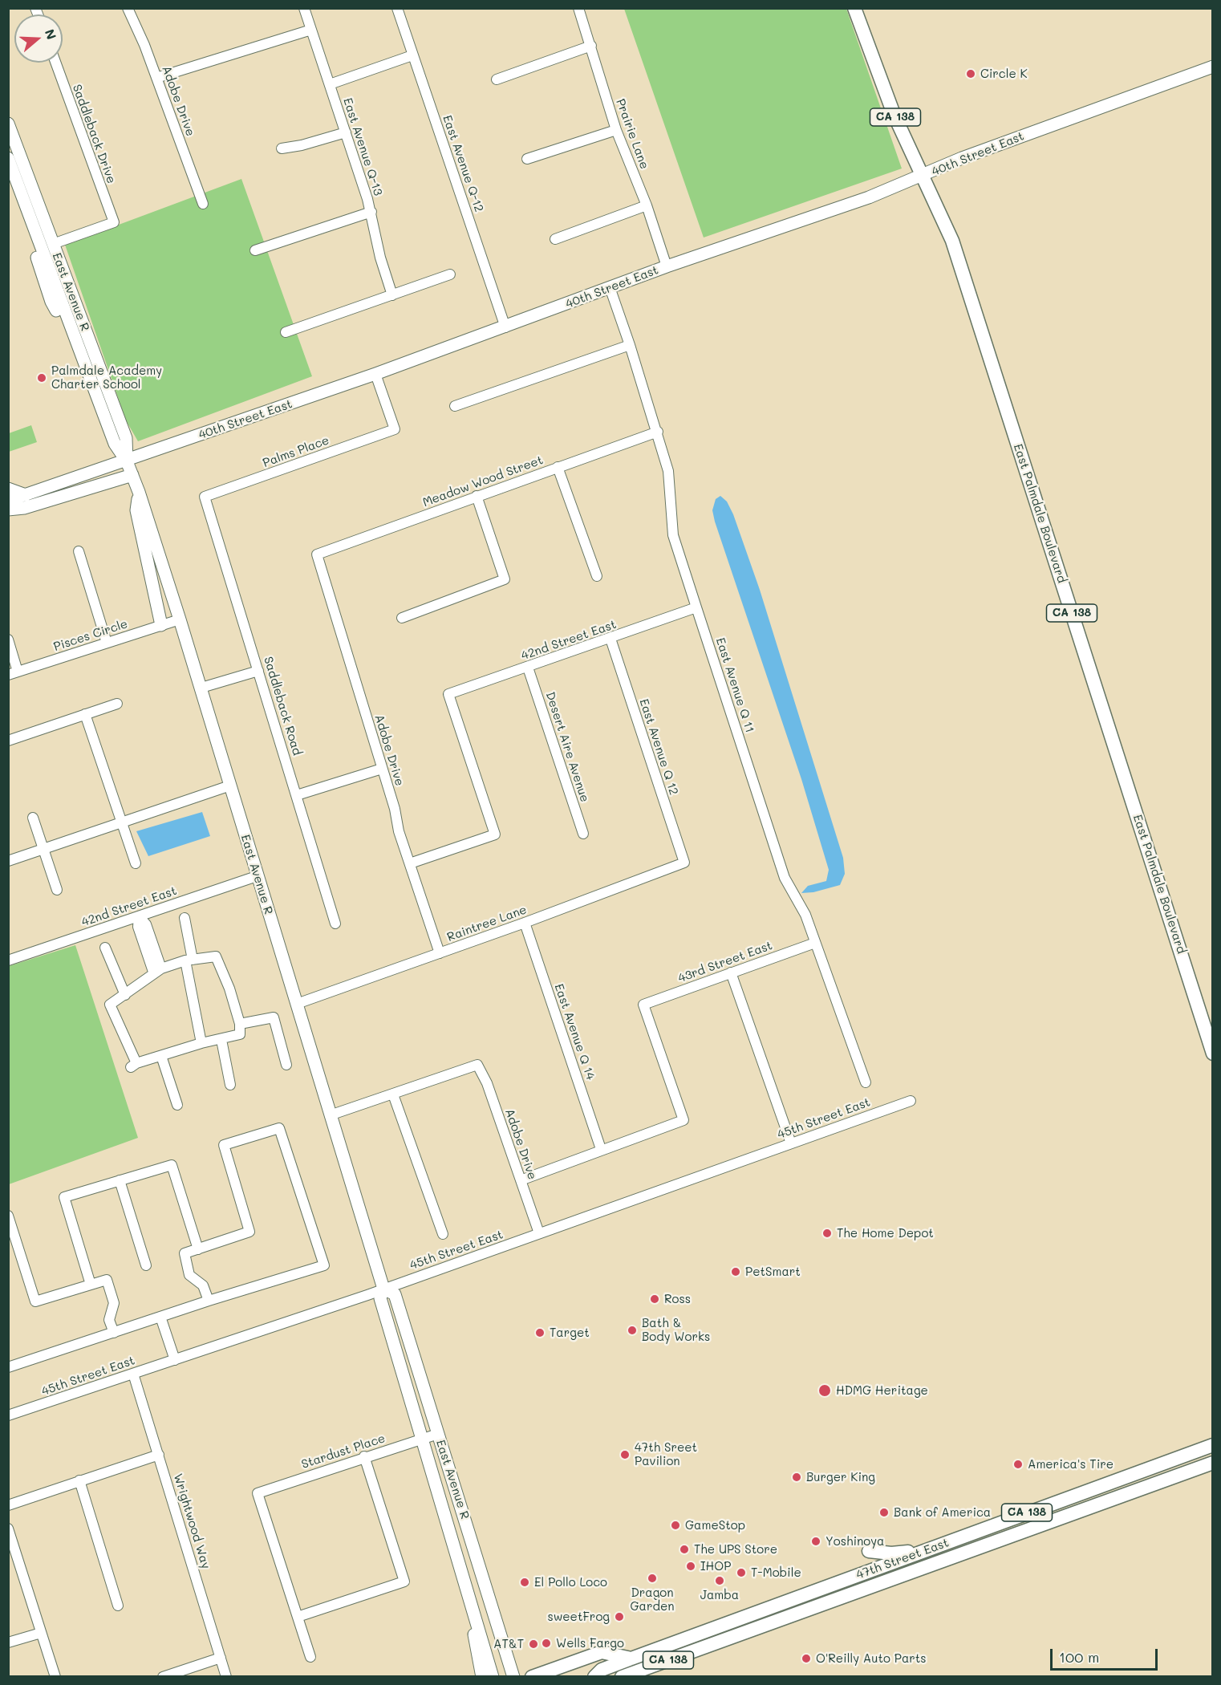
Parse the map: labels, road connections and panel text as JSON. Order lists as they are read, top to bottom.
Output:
{
  "streets": {
    "highway": ["CA 138", "East Palmdale Boulevard", "47th Street East"],
    "main road": ["40th Street East", "East Avenue R"],
    "street": [
      "Adobe Drive",
      "Saddleback Drive",
      "Prairie Lane",
      "East Avenue Q-13",
      "East Avenue Q-12",
      "Palms Place",
      "Meadow Wood Street",
      "Pisces Circle",
      "42nd Street East",
      "East Avenue Q 11",
      "Saddleback Road",
      "Desert Aire Avenue",
      "East Avenue Q 12",
      "Raintree Lane",
      "43rd Street East",
      "East Avenue Q 14",
      "45th Street East",
      "Stardust Place",
      "Wrightwood Way"
    ]
  },
  "crossings": [
    ["Adobe Drive", "Meadow Wood Street"],
    ["Adobe Drive", "42nd Street East"],
    ["Adobe Drive", "Raintree Lane"],
    ["Adobe Drive", "45th Street East"],
    ["CA 138", "47th Street East"],
    ["Saddleback Drive", "East Avenue R"],
    ["Prairie Lane", "40th Street East"],
    ["40th Street East", "East Avenue Q-12"],
    ["40th Street East", "East Avenue R"],
    ["40th Street East", "Palms Place"],
    ["40th Street East", "East Palmdale Boulevard"],
    ["40th Street East", "East Avenue Q 11"],
    ["East Avenue R", "Pisces Circle"],
    ["East Avenue R", "42nd Street East"],
    ["East Avenue R", "Raintree Lane"],
    ["East Avenue R", "45th Street East"],
    ["East Avenue R", "Stardust Place"],
    ["Palms Place", "Saddleback Road"],
    ["Meadow Wood Street", "East Avenue Q 11"],
    ["42nd Street East", "East Avenue Q 11"],
    ["42nd Street East", "Desert Aire Avenue"],
    ["42nd Street East", "East Avenue Q 12"],
    ["East Avenue Q 11", "43rd Street East"],
    ["East Avenue Q 12", "Raintree Lane"],
    ["Raintree Lane", "East Avenue Q 14"],
    ["43rd Street East", "East Avenue Q 14"],
    ["45th Street East", "Wrightwood Way"]
  ],
  "places": [
    "Circle K",
    "Palmdale Academy Charter School",
    "The Home Depot",
    "PetSmart",
    "Ross",
    "Bath & Body Works",
    "Target",
    "HDMG Heritage",
    "47th Sreet Pavilion",
    "America's Tire",
    "Burger King",
    "Bank of America",
    "GameStop",
    "Yoshinoya",
    "The UPS Store",
    "IHOP",
    "T-Mobile",
    "Dragon Garden",
    "Jamba",
    "El Pollo Loco",
    "sweetFrog",
    "Wells Fargo",
    "AT&T",
    "O'Reilly Auto Parts"
  ],
  "scale_bar": "100 m",
  "north": "right"
}
